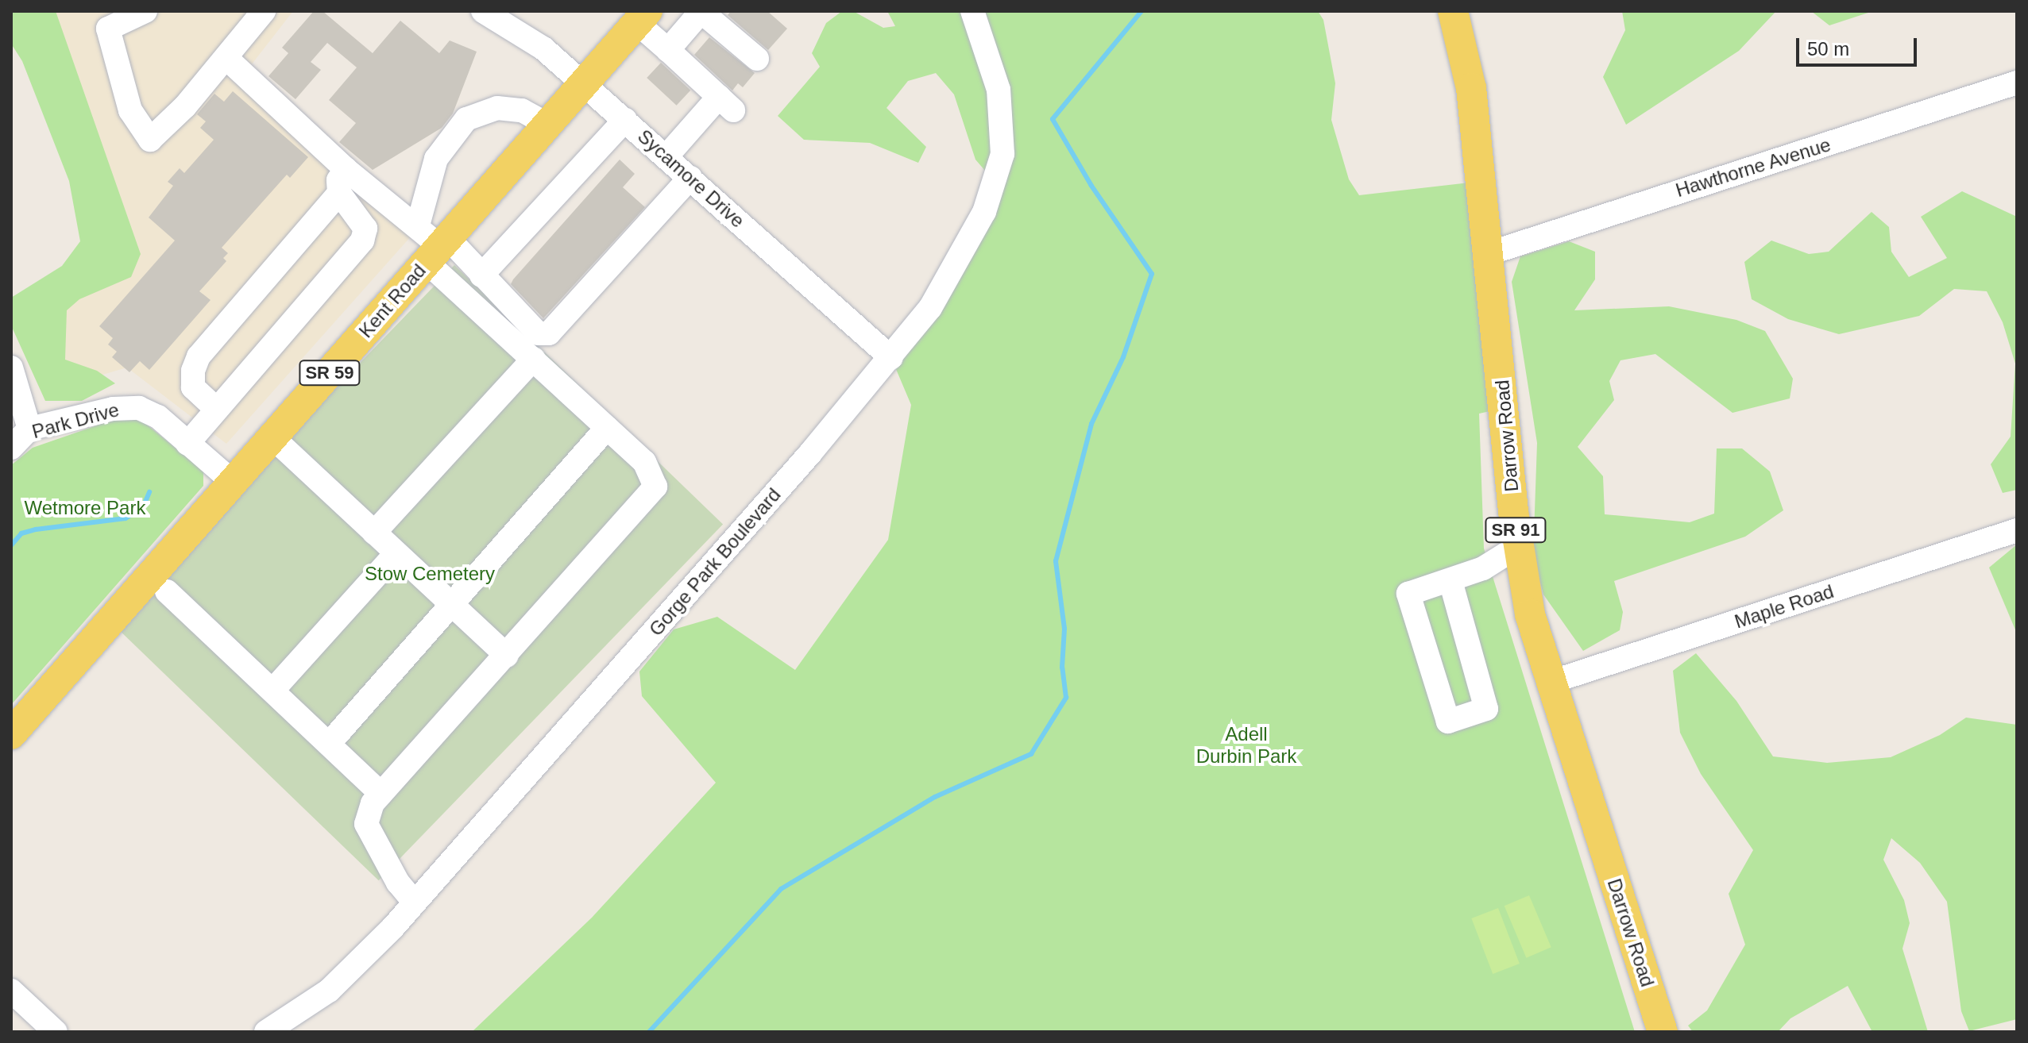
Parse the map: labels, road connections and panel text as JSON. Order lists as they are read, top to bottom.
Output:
{
  "streets": {
    "main road": [
      "Kent Road",
      "SR 59",
      "Darrow Road",
      "SR 91"
    ],
    "street": [
      "Hawthorne Avenue",
      "Sycamore Drive",
      "Park Drive",
      "Gorge Park Boulevard",
      "Maple Road"
    ]
  },
  "crossings": [
    ["Hawthorne Avenue", "Darrow Road"],
    ["Sycamore Drive", "Kent Road"],
    ["Sycamore Drive", "Gorge Park Boulevard"],
    ["Kent Road", "Park Drive"],
    ["Darrow Road", "Maple Road"]
  ],
  "parks": ["Wetmore Park", "Stow Cemetery", "Adell Durbin Park"],
  "scale_bar": "50 m"
}
